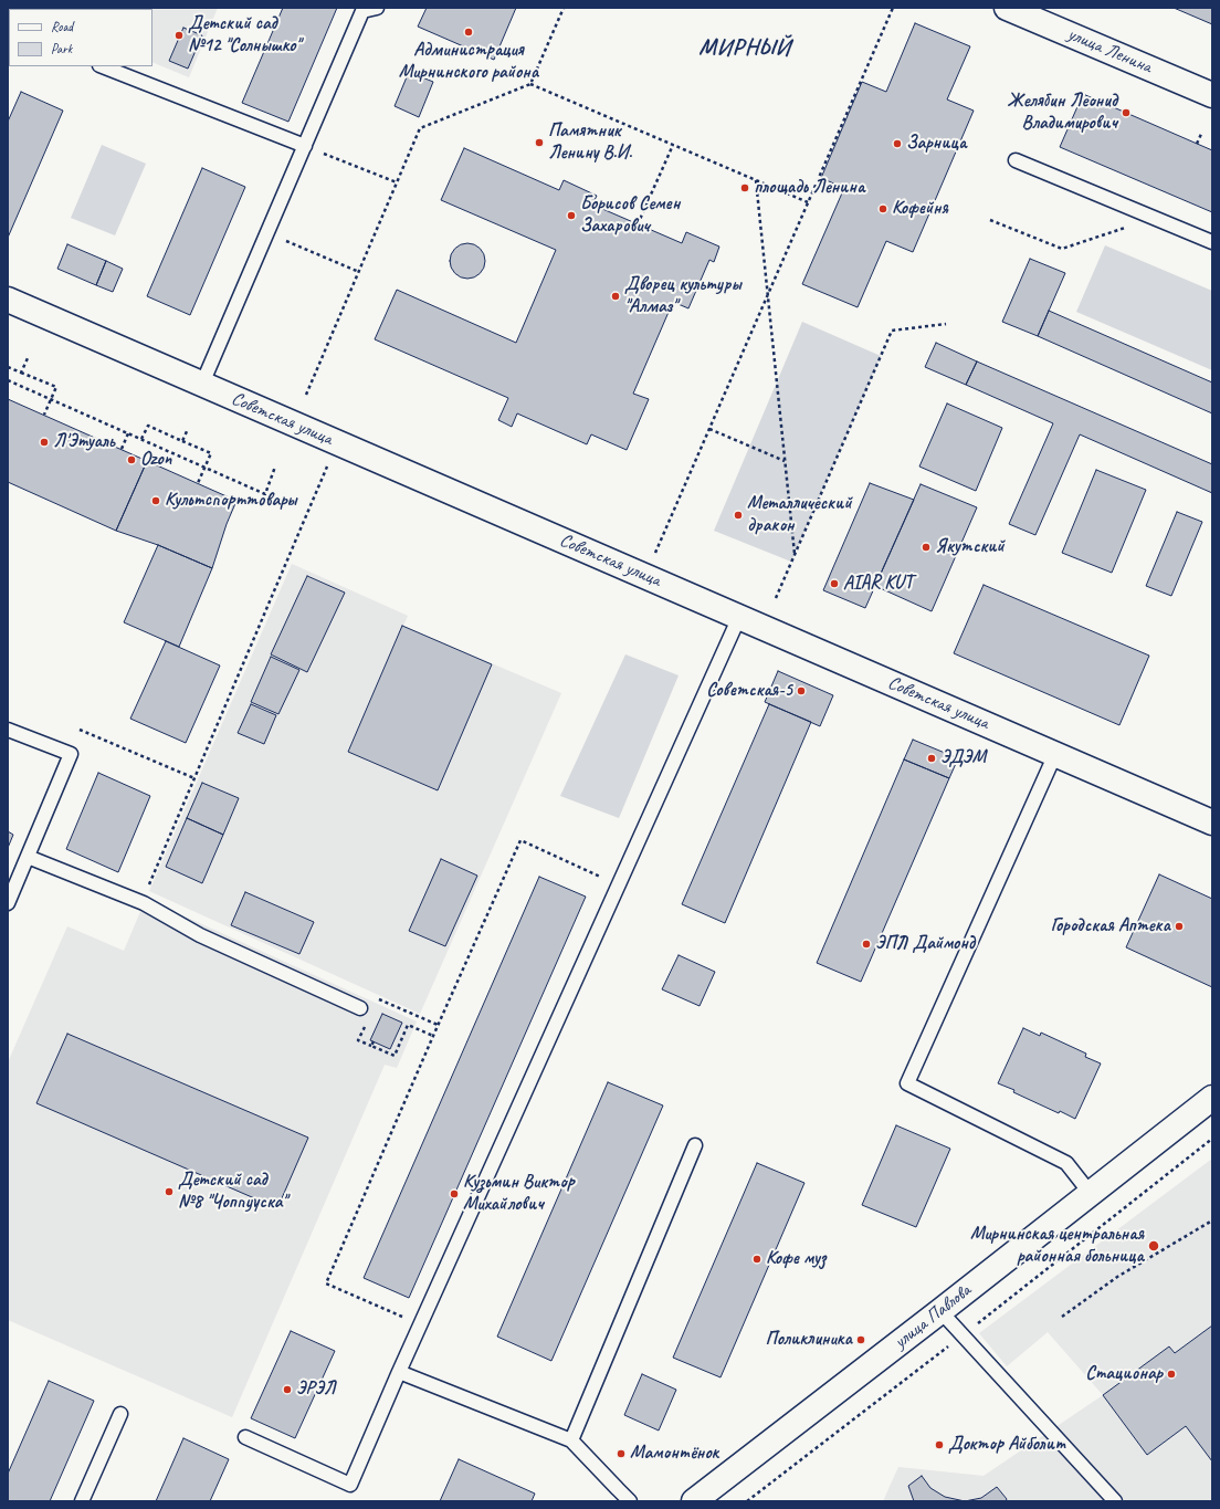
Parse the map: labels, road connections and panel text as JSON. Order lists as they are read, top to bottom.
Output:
{
  "streets": {
    "street": ["улица Ленина", "Советская улица", "улица Павлова"]
  },
  "districts": ["МИРНЫЙ"],
  "places": [
    "Администрация Мирнинского района",
    "Детский сад №12 \"Солнышко\"",
    "Желябин Леонид Владимирович",
    "Памятник Ленину В.И.",
    "Зарница",
    "площадь Ленина",
    "Кофейня",
    "Борисов Семен Захарович",
    "Дворец культуры \"Алмаз\"",
    "Л'Этуаль",
    "Ozon",
    "Культспорттовары",
    "Металлический дракон",
    "Якутский",
    "AIAR KUT",
    "Советская-5",
    "ЭДЭМ",
    "Городская Аптека",
    "ЭПЛ Даймонд",
    "Детский сад №8 \"Чоппууска\"",
    "Кузьмин Виктор Михайлович",
    "Мирнинская центральная районная больница",
    "Кофе муз",
    "Поликлиника",
    "Стационар",
    "ЭРЭЛ",
    "Доктор Айболит",
    "Мамонтёнок"
  ],
  "legend": ["Road", "Park"]
}
